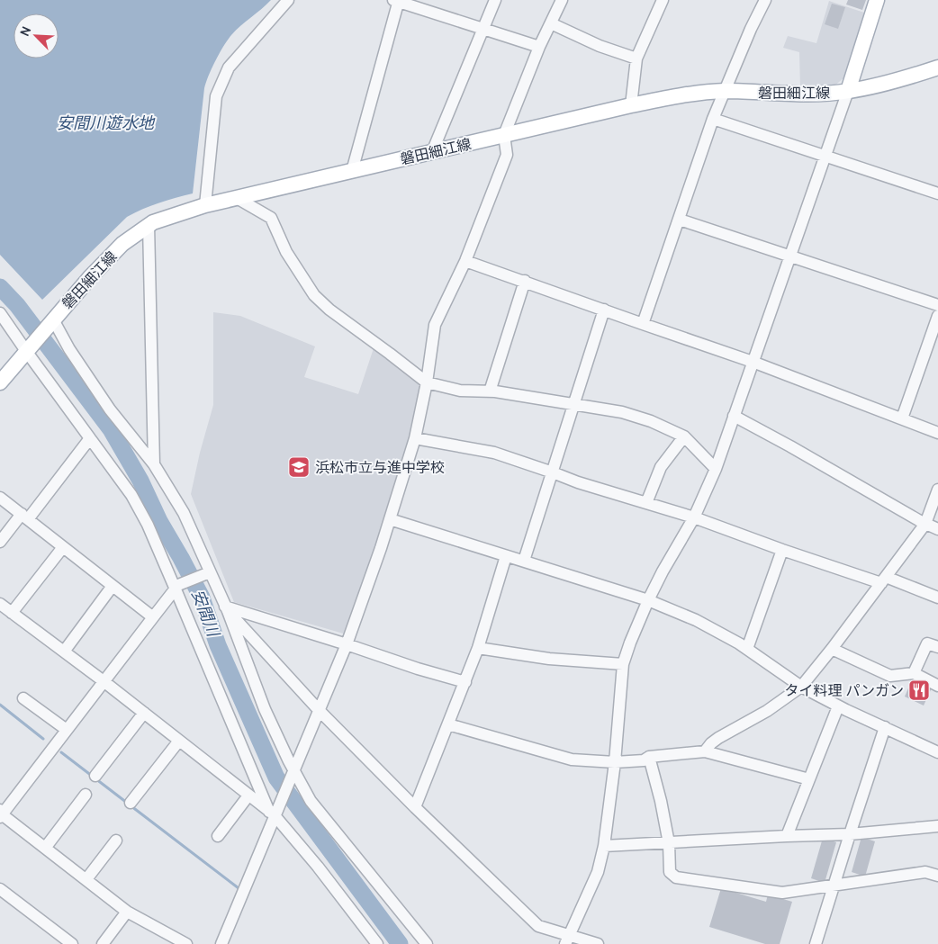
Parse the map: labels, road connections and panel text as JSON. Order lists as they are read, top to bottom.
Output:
{
  "streets": {
    "main road": ["磐田細江線"]
  },
  "water": ["安間川遊水地", "安間川"],
  "places": {
    "school or university": ["浜松市立与進中学校"],
    "restaurant": ["タイ料理 パンガン"]
  },
  "north": "top left"
}
